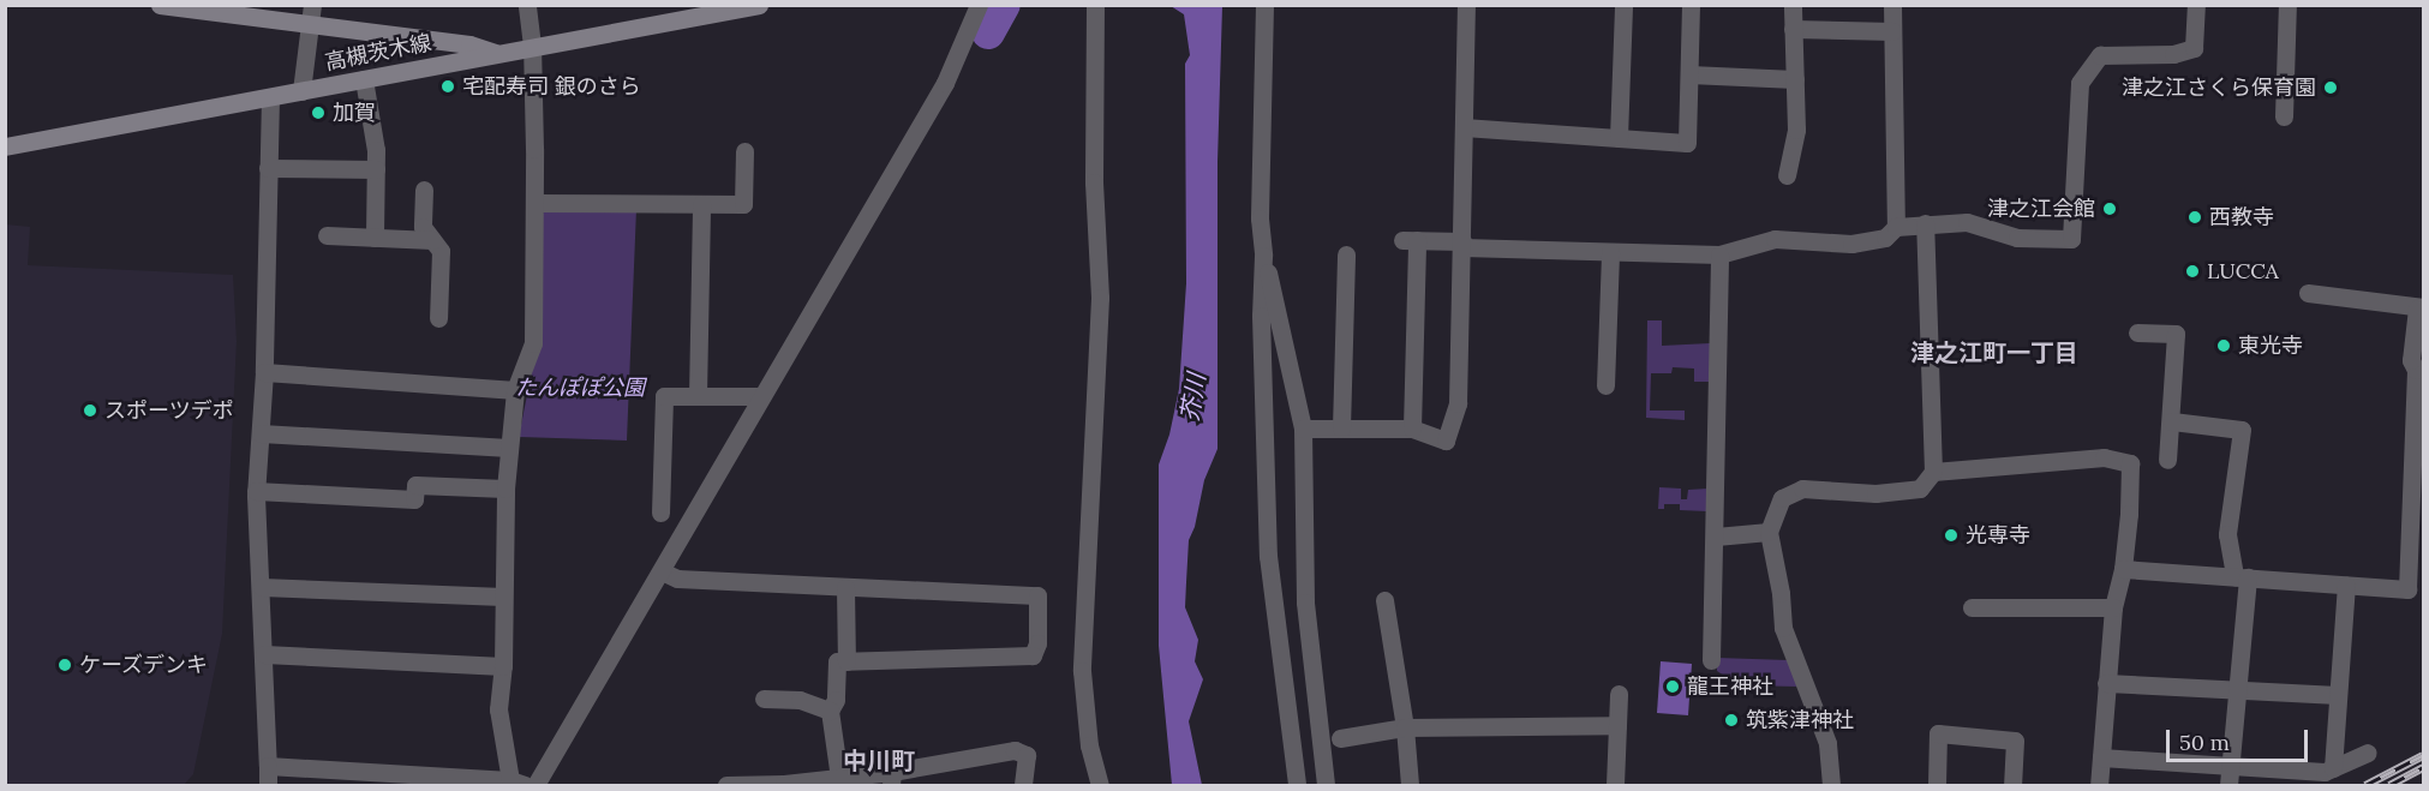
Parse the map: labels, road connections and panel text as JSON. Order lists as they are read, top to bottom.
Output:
{
  "streets": {
    "main road": ["高槻茨木線"]
  },
  "districts": ["津之江町一丁目", "中川町"],
  "water": ["芥川"],
  "parks": ["たんぽぽ公園"],
  "places": [
    "宅配寿司 銀のさら",
    "津之江さくら保育園",
    "加賀",
    "津之江会館",
    "西教寺",
    "LUCCA",
    "東光寺",
    "スポーツデポ",
    "光専寺",
    "ケーズデンキ",
    "龍王神社",
    "筑紫津神社"
  ],
  "scale_bar": "50 m"
}
